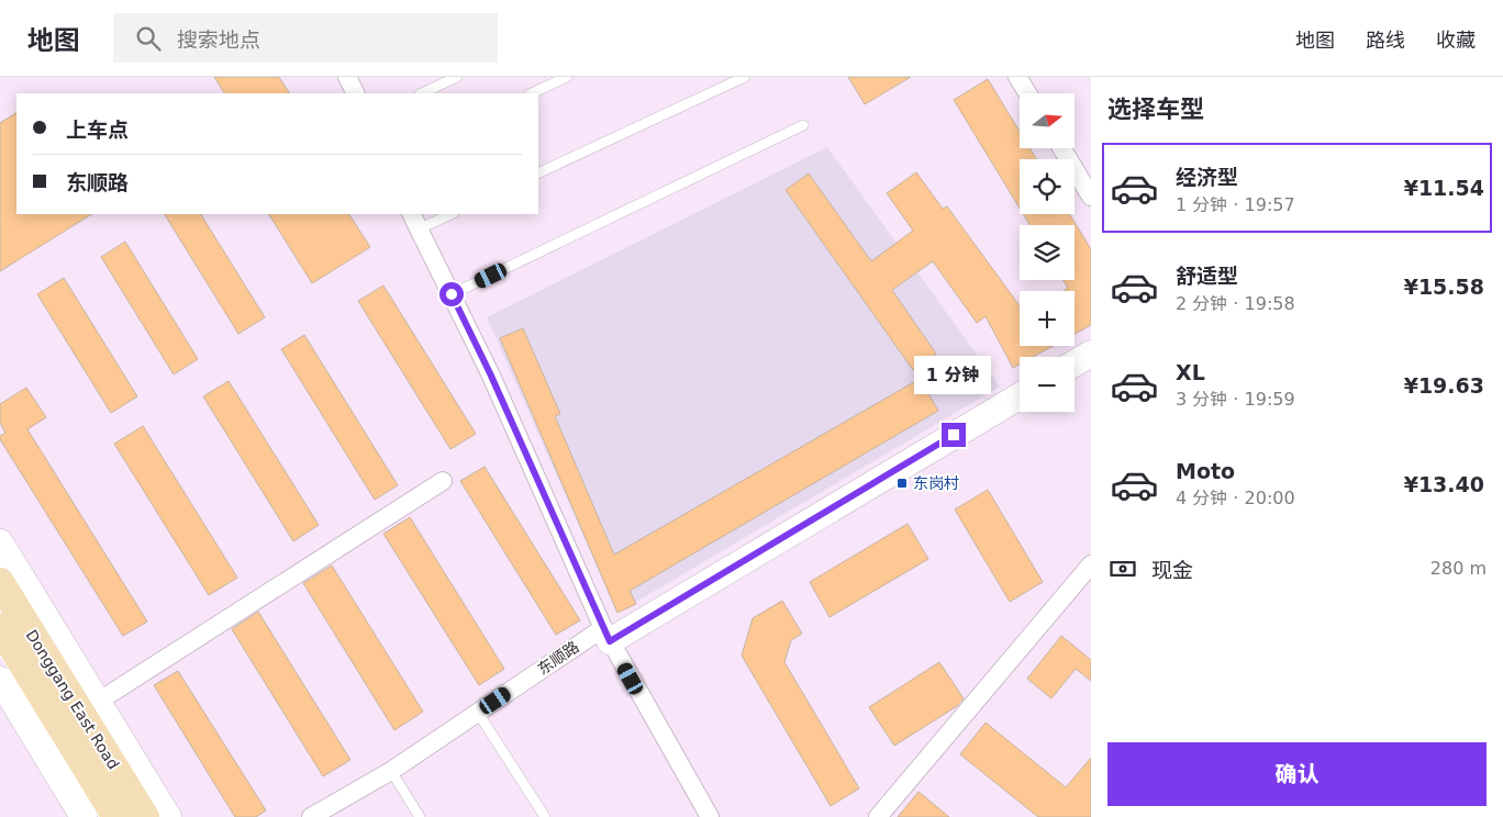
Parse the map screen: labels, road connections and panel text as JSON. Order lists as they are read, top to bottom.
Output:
{
  "streets": {
    "main road": ["Donggang East Road"],
    "street": ["东顺路"]
  },
  "places": {
    "transit": ["东岗村"]
  },
  "north": "right",
  "page": {
    "header": "地图",
    "search": "搜索地点",
    "nav": ["地图", "路线", "收藏"],
    "heading": "选择车型",
    "map_buttons": ["+", "−"],
    "banner": ["上车点", "东顺路"],
    "list": [
      {
        "name": "经济型",
        "note": "1 分钟 · 19:57",
        "value": "¥11.54"
      },
      {
        "name": "舒适型",
        "note": "2 分钟 · 19:58",
        "value": "¥15.58"
      },
      {
        "name": "XL",
        "note": "3 分钟 · 19:59",
        "value": "¥19.63"
      },
      {
        "name": "Moto",
        "note": "4 分钟 · 20:00",
        "value": "¥13.40"
      }
    ],
    "bubble": "1 分钟",
    "pay": ["现金", "280 m"],
    "buttons": "确认"
  }
}
